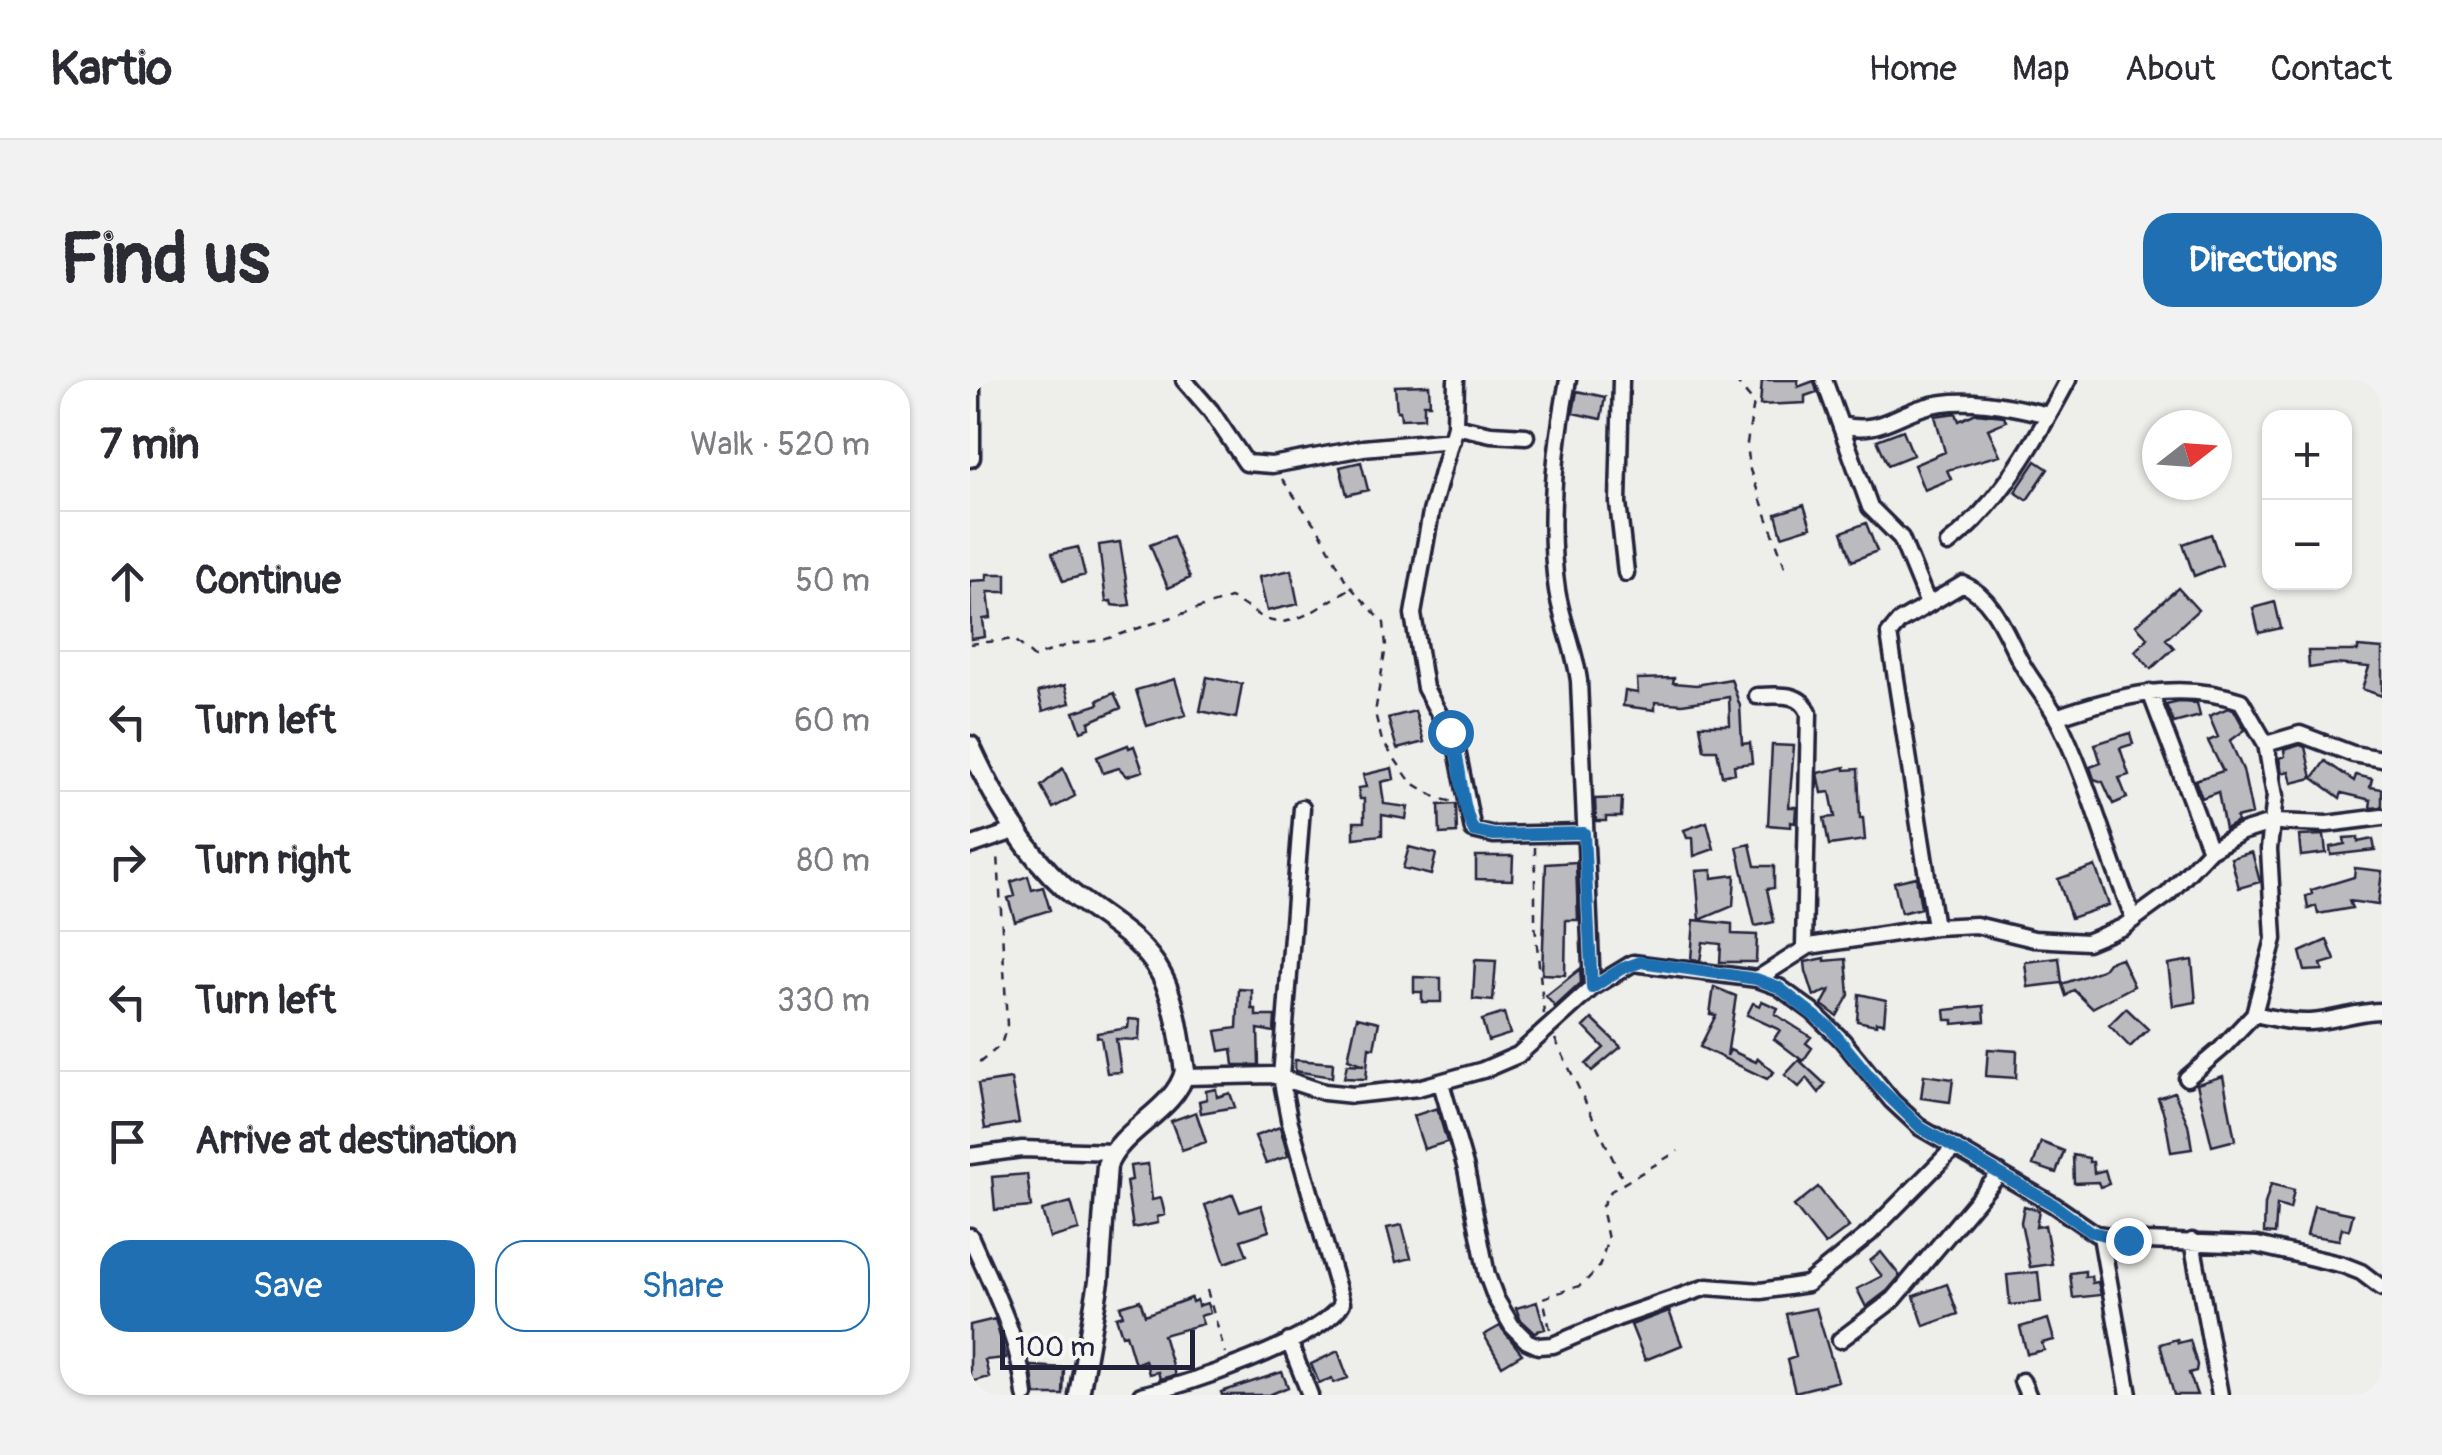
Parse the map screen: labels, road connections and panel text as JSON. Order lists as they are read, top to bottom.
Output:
{
  "scale_bar": "100 m",
  "north": "right",
  "page": {
    "header": "Kartio",
    "nav": [
      "Home",
      "Map",
      "About",
      "Contact"
    ],
    "buttons": [
      "Directions",
      ["Save", "Share"]
    ],
    "title": "Find us",
    "heading": ["7 min", "Walk · 520 m"],
    "map_buttons": ["+", "−"],
    "list": [
      ["Continue", "50 m"],
      ["Turn left", "60 m"],
      ["Turn right", "80 m"],
      ["Turn left", "330 m"],
      "Arrive at destination"
    ],
    "scale": "100 m"
  }
}
